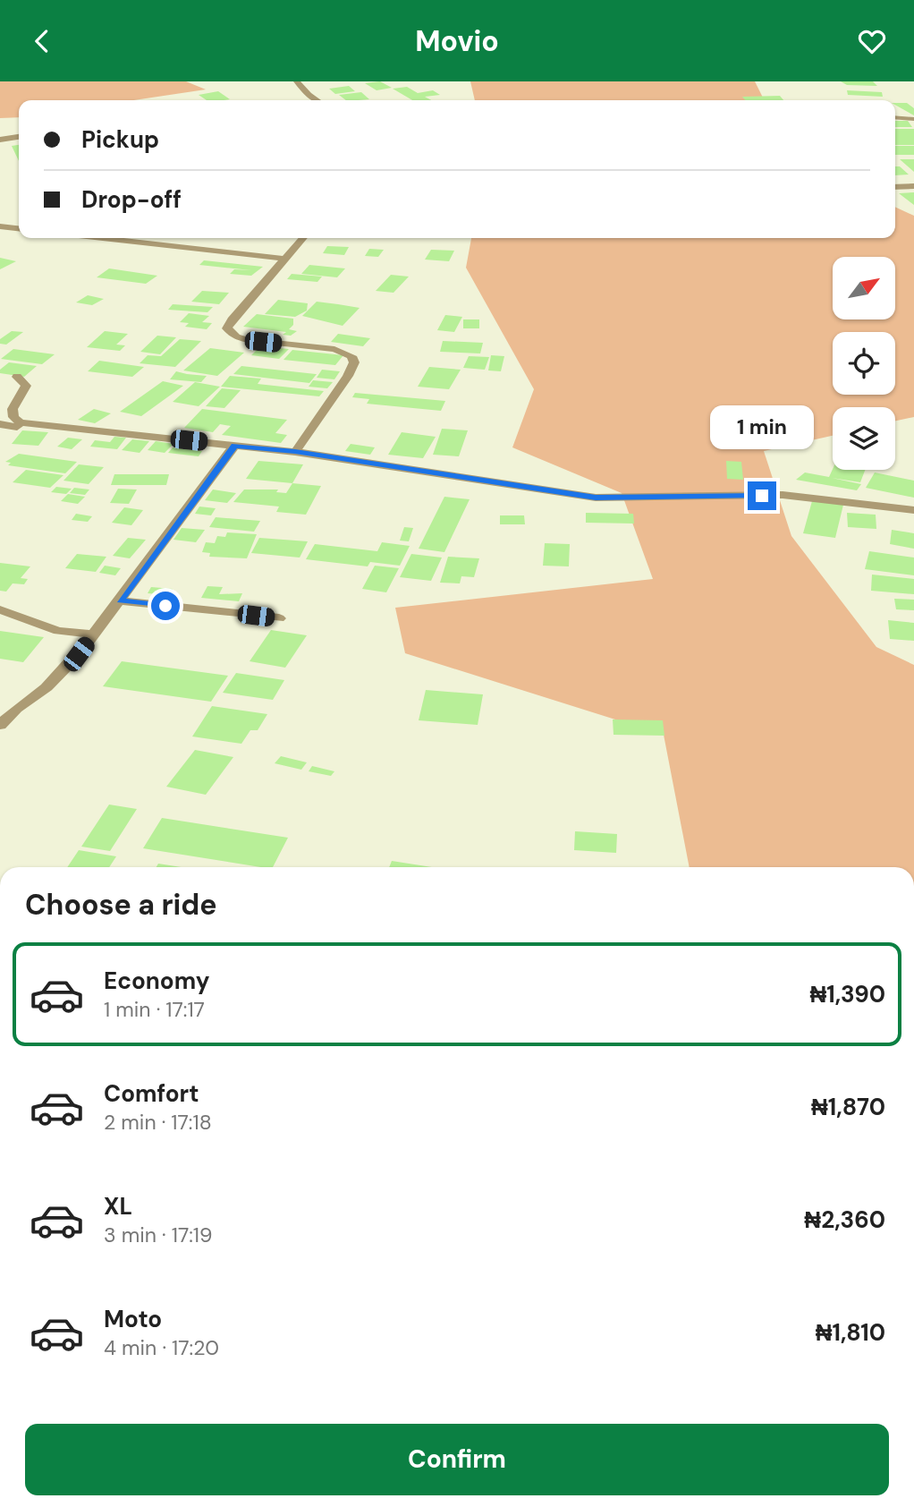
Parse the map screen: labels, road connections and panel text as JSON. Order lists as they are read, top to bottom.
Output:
{
  "north": "top right",
  "page": {
    "header": "Movio",
    "banner": ["Pickup", "Drop-off"],
    "bubble": "1 min",
    "heading": "Choose a ride",
    "list": [
      {
        "name": "Economy",
        "note": "1 min · 17:17",
        "value": "₦1,390"
      },
      {
        "name": "Comfort",
        "note": "2 min · 17:18",
        "value": "₦1,870"
      },
      {
        "name": "XL",
        "note": "3 min · 17:19",
        "value": "₦2,360"
      },
      {
        "name": "Moto",
        "note": "4 min · 17:20",
        "value": "₦1,810"
      }
    ],
    "buttons": "Confirm"
  }
}
